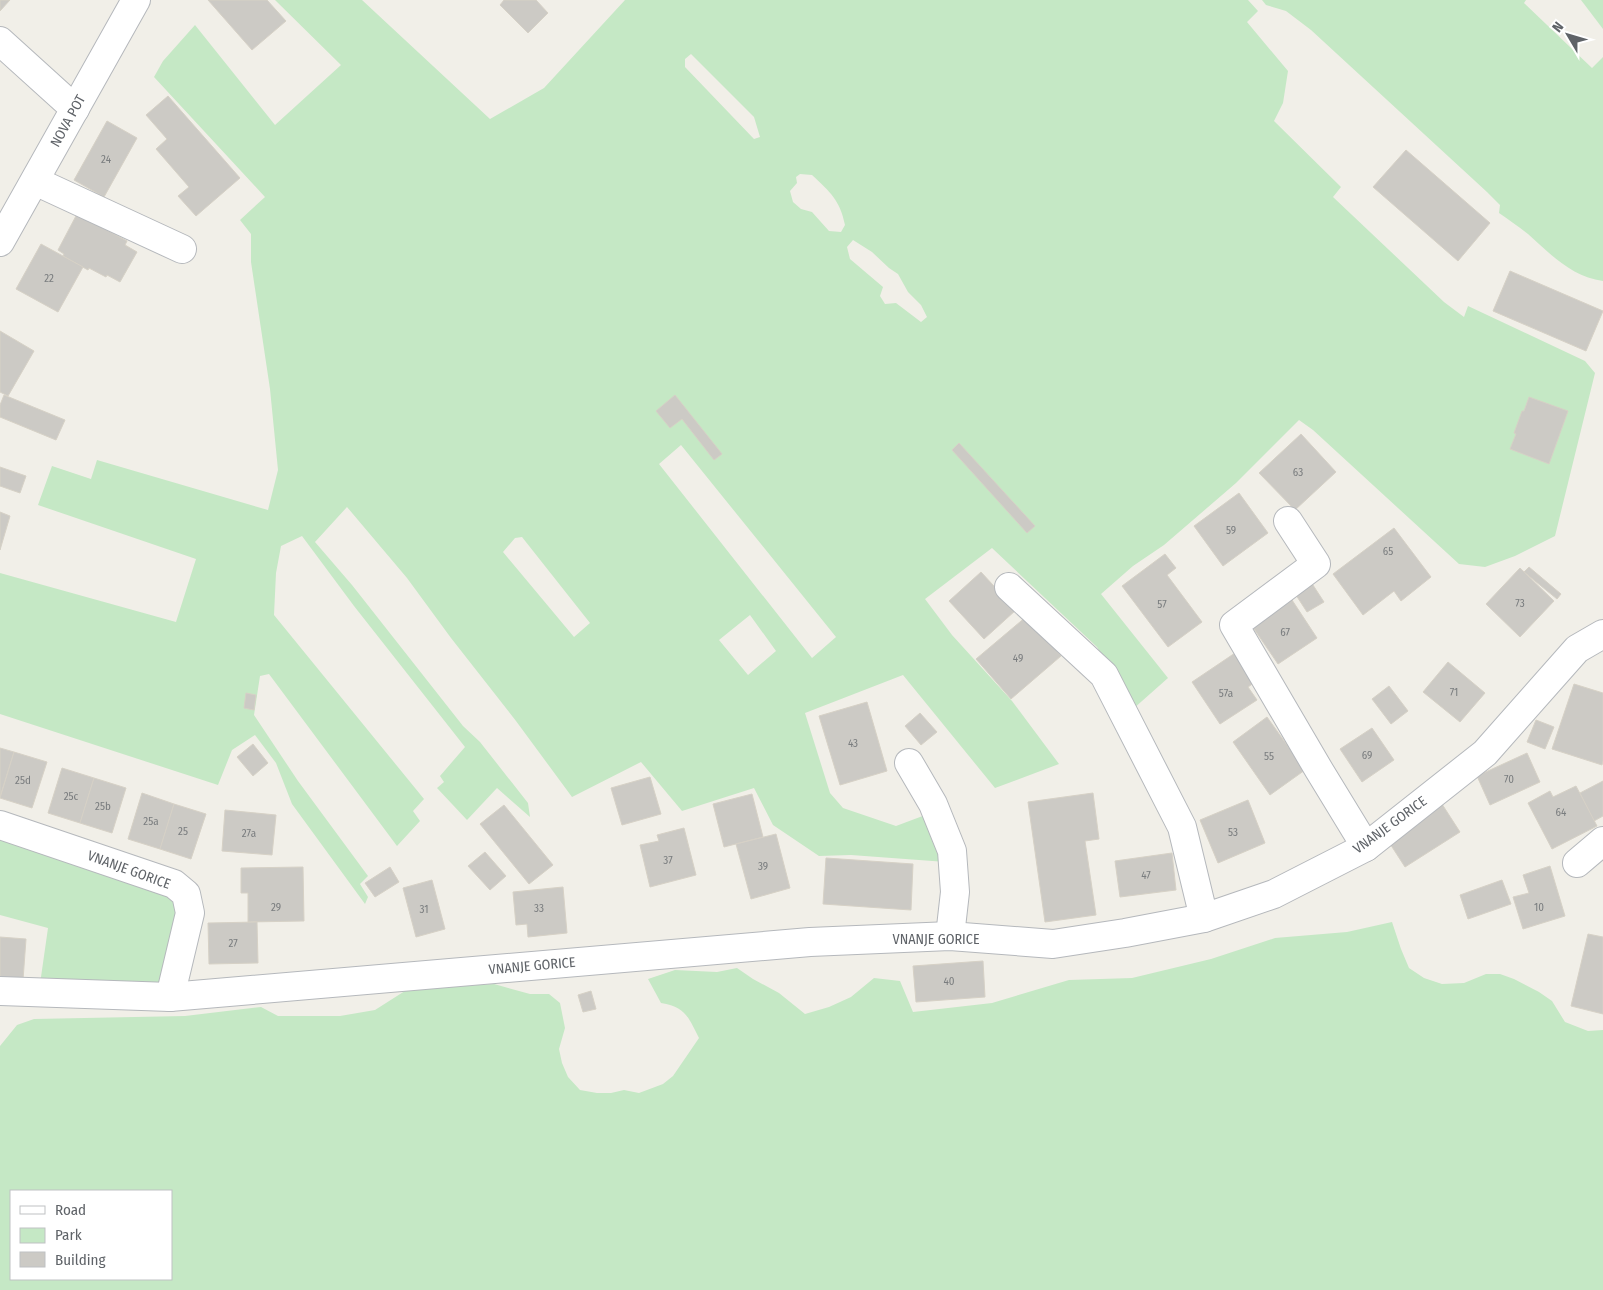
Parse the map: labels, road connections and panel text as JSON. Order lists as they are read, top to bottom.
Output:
{
  "streets": {
    "street": ["NOVA POT", "VNANJE GORICE"]
  },
  "house_numbers": [
    "24",
    "22",
    "63",
    "59",
    "65",
    "73",
    "57",
    "67",
    "49",
    "71",
    "57a",
    "43",
    "69",
    "55",
    "70",
    "25d",
    "25c",
    "25b",
    "64",
    "25a",
    "25",
    "53",
    "27a",
    "37",
    "39",
    "47",
    "29",
    "10",
    "33",
    "31",
    "27",
    "40"
  ],
  "legend": ["Road", "Park", "Building"],
  "north": "top left"
}
